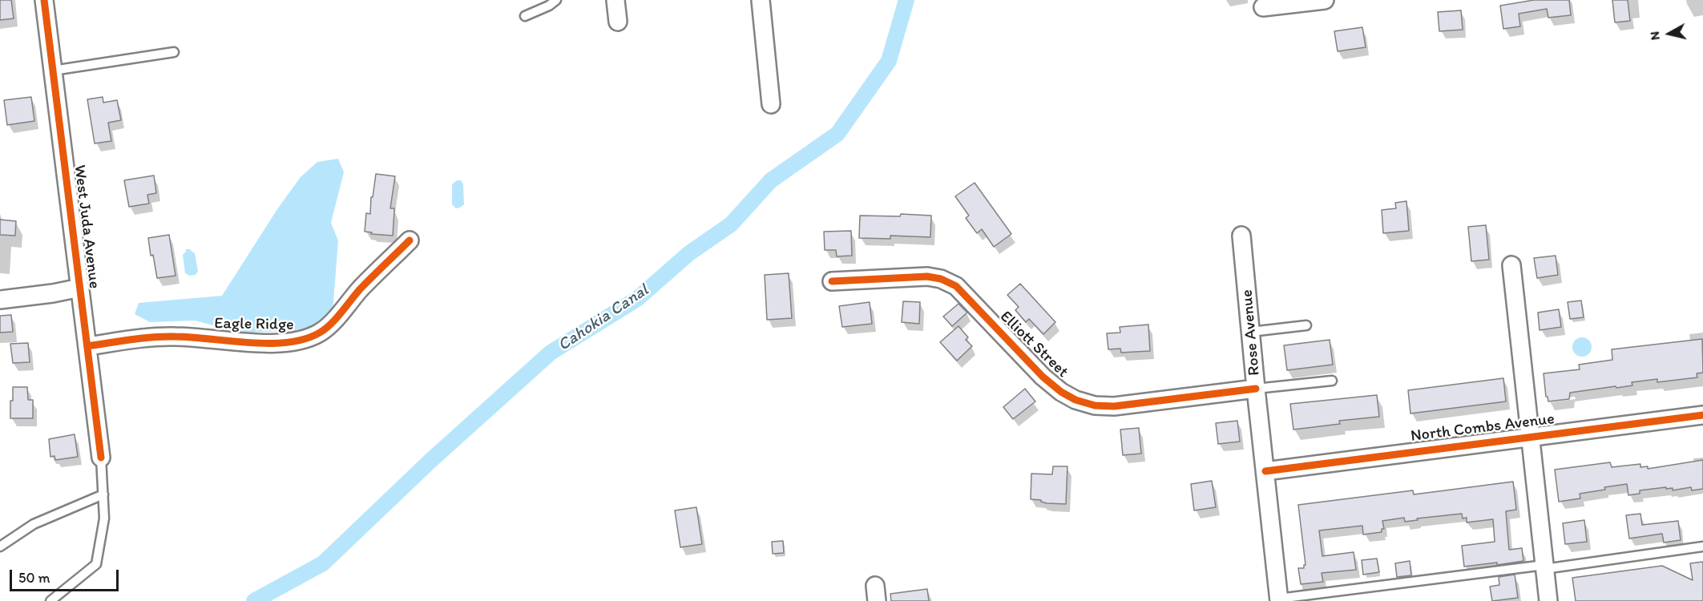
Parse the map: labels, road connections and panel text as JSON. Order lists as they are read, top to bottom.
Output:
{
  "streets": {
    "street": [
      "West Juda Avenue",
      "Eagle Ridge",
      "Rose Avenue",
      "Elliott Street",
      "North Combs Avenue"
    ]
  },
  "crossings": [
    ["West Juda Avenue", "Eagle Ridge"],
    ["Rose Avenue", "Elliott Street"],
    ["Rose Avenue", "North Combs Avenue"]
  ],
  "water": ["Cahokia Canal"],
  "scale_bar": "50 m",
  "north": "left"
}
